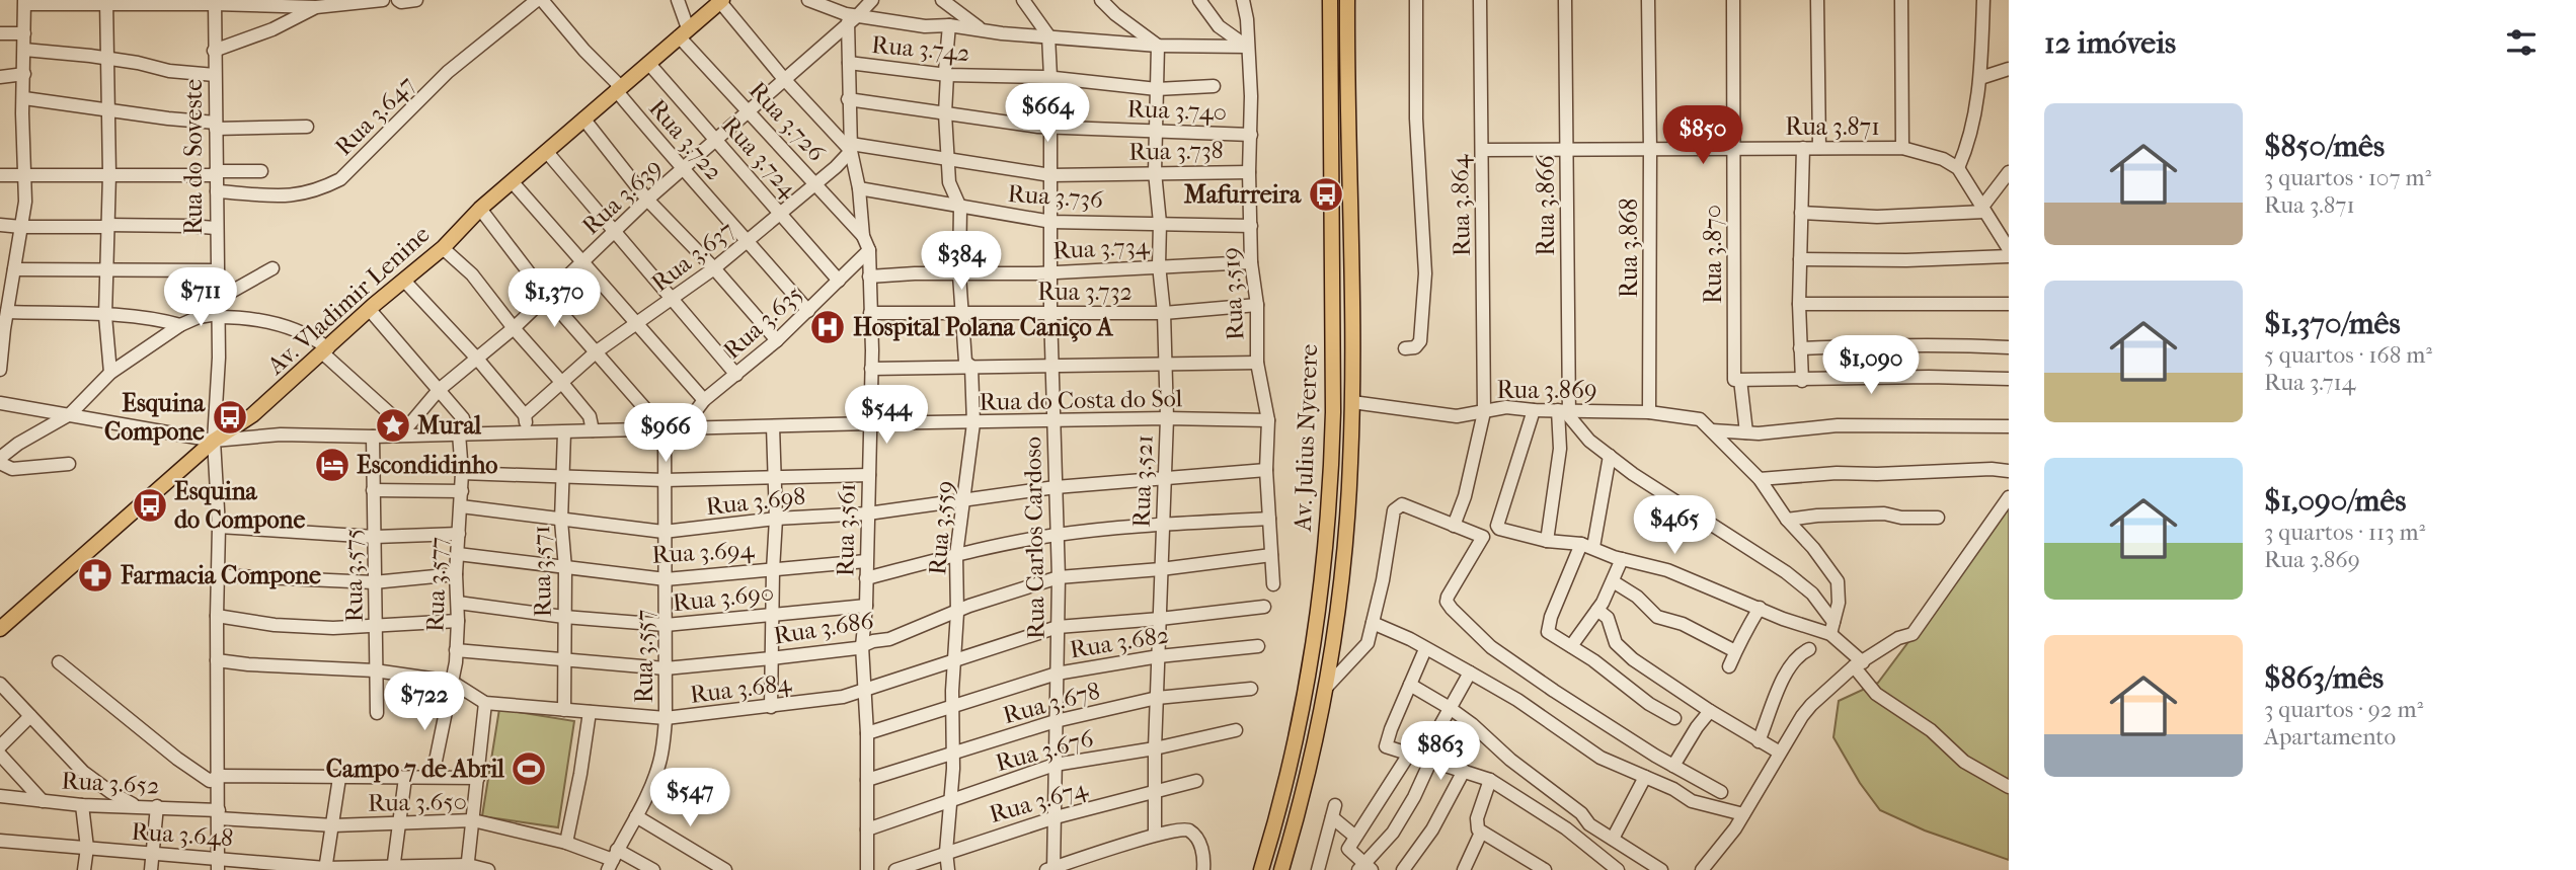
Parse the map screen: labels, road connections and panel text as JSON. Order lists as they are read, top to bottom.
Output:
{
  "streets": {
    "main road": ["Av. Vladimir Lenine", "Av. Julius Nyerere"],
    "street": [
      "Rua 3.742",
      "Rua 3.740",
      "Rua 3.647",
      "Rua 3.726",
      "Rua 3.871",
      "Rua 3.722",
      "Rua 3.738",
      "Rua do Soveste",
      "Rua 3.724",
      "Rua 3.639",
      "Rua 3.736",
      "Rua 3.864",
      "Rua 3.866",
      "Rua 3.734",
      "Rua 3.868",
      "Rua 3.870",
      "Rua 3.637",
      "Rua 3.732",
      "Rua 3.519",
      "Rua 3.635",
      "Rua 3.869",
      "Rua do Costa do Sol",
      "Rua 3.521",
      "Rua 3.698",
      "Rua 3.559",
      "Rua 3.561",
      "Rua Carlos Cardoso",
      "Rua 3.694",
      "Rua 3.571",
      "Rua 3.575",
      "Rua 3.577",
      "Rua 3.690",
      "Rua 3.686",
      "Rua 3.682",
      "Rua 3.557",
      "Rua 3.684",
      "Rua 3.678",
      "Rua 3.676",
      "Rua 3.652",
      "Rua 3.674",
      "Rua 3.650",
      "Rua 3.648"
    ]
  },
  "crossings": [
    ["Rua 3.742", "Rua 3.521"],
    ["Rua 3.742", "Rua 3.559"],
    ["Rua 3.742", "Rua 3.561"],
    ["Rua 3.742", "Rua Carlos Cardoso"],
    ["Rua 3.740", "Rua 3.519"],
    ["Rua 3.740", "Rua 3.521"],
    ["Rua 3.740", "Rua 3.559"],
    ["Rua 3.740", "Rua 3.561"],
    ["Rua 3.740", "Rua Carlos Cardoso"],
    ["Rua 3.647", "Rua 3.722"],
    ["Rua 3.647", "Rua do Soveste"],
    ["Rua 3.726", "Rua 3.639"],
    ["Rua 3.726", "Rua 3.637"],
    ["Rua 3.726", "Av. Vladimir Lenine"],
    ["Rua 3.726", "Rua 3.561"],
    ["Rua 3.871", "Rua 3.864"],
    ["Rua 3.871", "Rua 3.866"],
    ["Rua 3.871", "Rua 3.868"],
    ["Rua 3.871", "Rua 3.870"],
    ["Rua 3.722", "Rua 3.639"],
    ["Rua 3.722", "Rua 3.637"],
    ["Rua 3.722", "Av. Vladimir Lenine"],
    ["Rua 3.722", "Rua 3.635"],
    ["Rua 3.738", "Rua 3.637"],
    ["Rua 3.738", "Rua 3.519"],
    ["Rua 3.738", "Rua 3.521"],
    ["Rua 3.738", "Rua 3.559"],
    ["Rua 3.738", "Rua 3.561"],
    ["Rua 3.738", "Rua Carlos Cardoso"],
    ["Rua do Soveste", "Av. Vladimir Lenine"],
    ["Rua do Soveste", "Rua do Costa do Sol"],
    ["Rua do Soveste", "Rua 3.684"],
    ["Rua do Soveste", "Rua 3.652"],
    ["Rua do Soveste", "Rua 3.650"],
    ["Rua do Soveste", "Rua 3.648"],
    ["Rua 3.724", "Rua 3.639"],
    ["Rua 3.724", "Rua 3.637"],
    ["Rua 3.724", "Av. Vladimir Lenine"],
    ["Rua 3.724", "Rua 3.635"],
    ["Rua 3.639", "Rua do Costa do Sol"],
    ["Rua 3.639", "Rua 3.561"],
    ["Rua 3.736", "Rua 3.519"],
    ["Rua 3.736", "Rua 3.521"],
    ["Rua 3.736", "Rua 3.559"],
    ["Rua 3.736", "Rua 3.561"],
    ["Rua 3.736", "Rua Carlos Cardoso"],
    ["Rua 3.864", "Rua 3.869"],
    ["Rua 3.866", "Rua 3.869"],
    ["Rua 3.734", "Rua 3.519"],
    ["Rua 3.734", "Rua 3.521"],
    ["Rua 3.734", "Rua 3.559"],
    ["Rua 3.734", "Rua 3.561"],
    ["Rua 3.734", "Rua Carlos Cardoso"],
    ["Rua 3.868", "Rua 3.869"],
    ["Rua 3.637", "Rua 3.561"],
    ["Rua 3.732", "Rua 3.519"],
    ["Rua 3.732", "Rua 3.521"],
    ["Rua 3.732", "Rua 3.559"],
    ["Rua 3.732", "Rua 3.561"],
    ["Rua 3.732", "Rua Carlos Cardoso"],
    ["Rua 3.519", "Rua do Costa do Sol"],
    ["Rua 3.519", "Rua 3.698"],
    ["Rua 3.519", "Rua 3.686"],
    ["Av. Vladimir Lenine", "Rua do Costa do Sol"],
    ["Rua 3.635", "Rua 3.561"],
    ["Rua 3.869", "Av. Julius Nyerere"],
    ["Rua do Costa do Sol", "Rua 3.521"],
    ["Rua do Costa do Sol", "Rua 3.559"],
    ["Rua do Costa do Sol", "Rua 3.561"],
    ["Rua do Costa do Sol", "Rua Carlos Cardoso"],
    ["Rua do Costa do Sol", "Rua 3.571"],
    ["Rua do Costa do Sol", "Rua 3.575"],
    ["Rua do Costa do Sol", "Rua 3.577"],
    ["Rua do Costa do Sol", "Rua 3.557"],
    ["Rua 3.521", "Rua 3.698"],
    ["Rua 3.521", "Rua 3.686"],
    ["Rua 3.521", "Rua 3.682"],
    ["Rua 3.521", "Rua 3.684"],
    ["Rua 3.521", "Rua 3.678"],
    ["Rua 3.521", "Rua 3.676"],
    ["Rua 3.521", "Rua 3.674"],
    ["Rua 3.698", "Rua 3.559"],
    ["Rua 3.698", "Rua 3.561"],
    ["Rua 3.698", "Rua Carlos Cardoso"],
    ["Rua 3.698", "Rua 3.571"],
    ["Rua 3.698", "Rua 3.577"],
    ["Rua 3.698", "Rua 3.557"],
    ["Rua 3.559", "Rua 3.686"],
    ["Rua 3.559", "Rua 3.682"],
    ["Rua 3.559", "Rua 3.684"],
    ["Rua 3.559", "Rua 3.678"],
    ["Rua 3.559", "Rua 3.676"],
    ["Rua 3.559", "Rua 3.674"],
    ["Rua 3.561", "Rua 3.694"],
    ["Rua 3.561", "Rua 3.690"],
    ["Rua 3.561", "Rua 3.686"],
    ["Rua 3.561", "Rua 3.682"],
    ["Rua 3.561", "Rua 3.684"],
    ["Rua 3.561", "Rua 3.678"],
    ["Rua 3.561", "Rua 3.676"],
    ["Rua Carlos Cardoso", "Rua 3.686"],
    ["Rua Carlos Cardoso", "Rua 3.682"],
    ["Rua Carlos Cardoso", "Rua 3.684"],
    ["Rua Carlos Cardoso", "Rua 3.678"],
    ["Rua Carlos Cardoso", "Rua 3.676"],
    ["Rua Carlos Cardoso", "Rua 3.674"],
    ["Rua 3.694", "Rua 3.571"],
    ["Rua 3.694", "Rua 3.577"],
    ["Rua 3.694", "Rua 3.557"],
    ["Rua 3.571", "Rua 3.690"],
    ["Rua 3.571", "Rua 3.686"],
    ["Rua 3.571", "Rua 3.684"],
    ["Rua 3.575", "Rua 3.684"],
    ["Rua 3.577", "Rua 3.690"],
    ["Rua 3.577", "Rua 3.686"],
    ["Rua 3.577", "Rua 3.684"],
    ["Rua 3.690", "Rua 3.557"],
    ["Rua 3.686", "Rua 3.557"],
    ["Rua 3.557", "Rua 3.684"],
    ["Rua 3.557", "Rua 3.650"],
    ["Rua 3.652", "Rua 3.650"]
  ],
  "places": {
    "bus stop": ["Mafurreira", "Esquina Compone", "Esquina do Compone"],
    "hospital": ["Hospital Polana Caniço A"],
    "place": ["Mural"],
    "hotel": ["Escondidinho"],
    "pharmacy": ["Farmacia Compone"],
    "sports": ["Campo 7 de Abril"]
  },
  "page": {
    "heading": "12 imóveis",
    "price": [
      "$664",
      "$850",
      "$384",
      "$711",
      "$1,370",
      "$1,090",
      "$544",
      "$966",
      "$465",
      "$722",
      "$863",
      "$547"
    ],
    "list": [
      {
        "name": "$850/mês",
        "note": "3 quartos · 107 m² · Rua 3.871"
      },
      {
        "name": "$1,370/mês",
        "note": "5 quartos · 168 m² · Rua 3.714"
      },
      {
        "name": "$1,090/mês",
        "note": "3 quartos · 113 m² · Rua 3.869"
      },
      {
        "name": "$863/mês",
        "note": "3 quartos · 92 m² · Apartamento"
      }
    ]
  }
}
